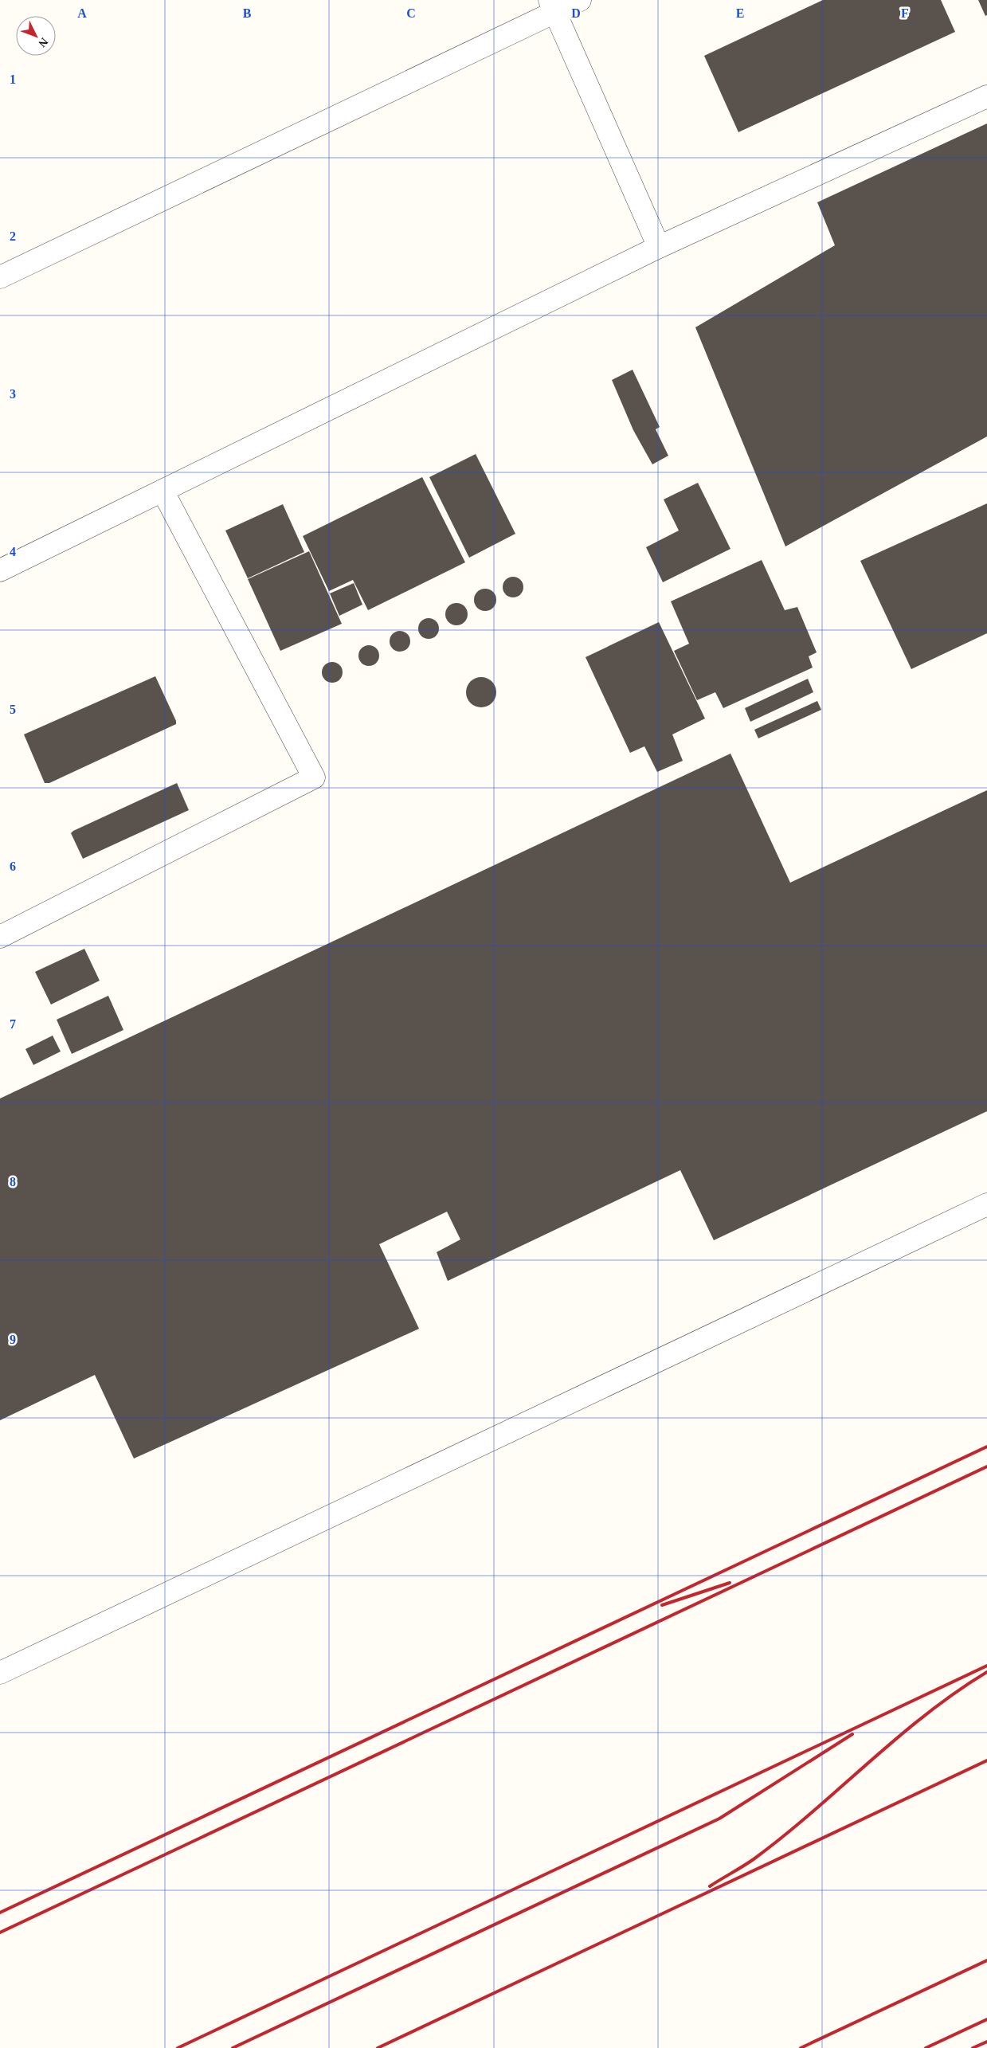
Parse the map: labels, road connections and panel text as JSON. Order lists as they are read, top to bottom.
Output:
{
  "north": "bottom right",
  "grid": {
    "columns": [
      "A",
      "B",
      "C",
      "D",
      "E",
      "F"
    ],
    "rows": [
      "1",
      "2",
      "3",
      "4",
      "5",
      "6",
      "7",
      "8",
      "9"
    ]
  }
}
